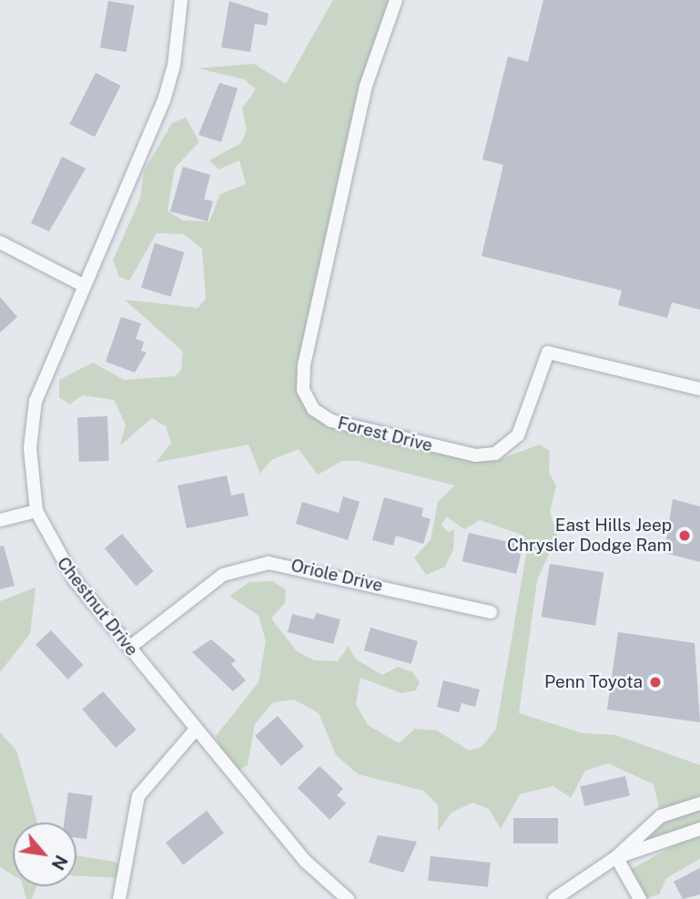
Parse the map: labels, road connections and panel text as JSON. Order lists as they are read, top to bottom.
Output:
{
  "streets": {
    "street": ["Forest Drive", "Oriole Drive", "Chestnut Drive"]
  },
  "crossings": [
    ["Oriole Drive", "Chestnut Drive"]
  ],
  "places": ["East Hills Jeep Chrysler Dodge Ram", "Penn Toyota"],
  "north": "bottom right"
}
